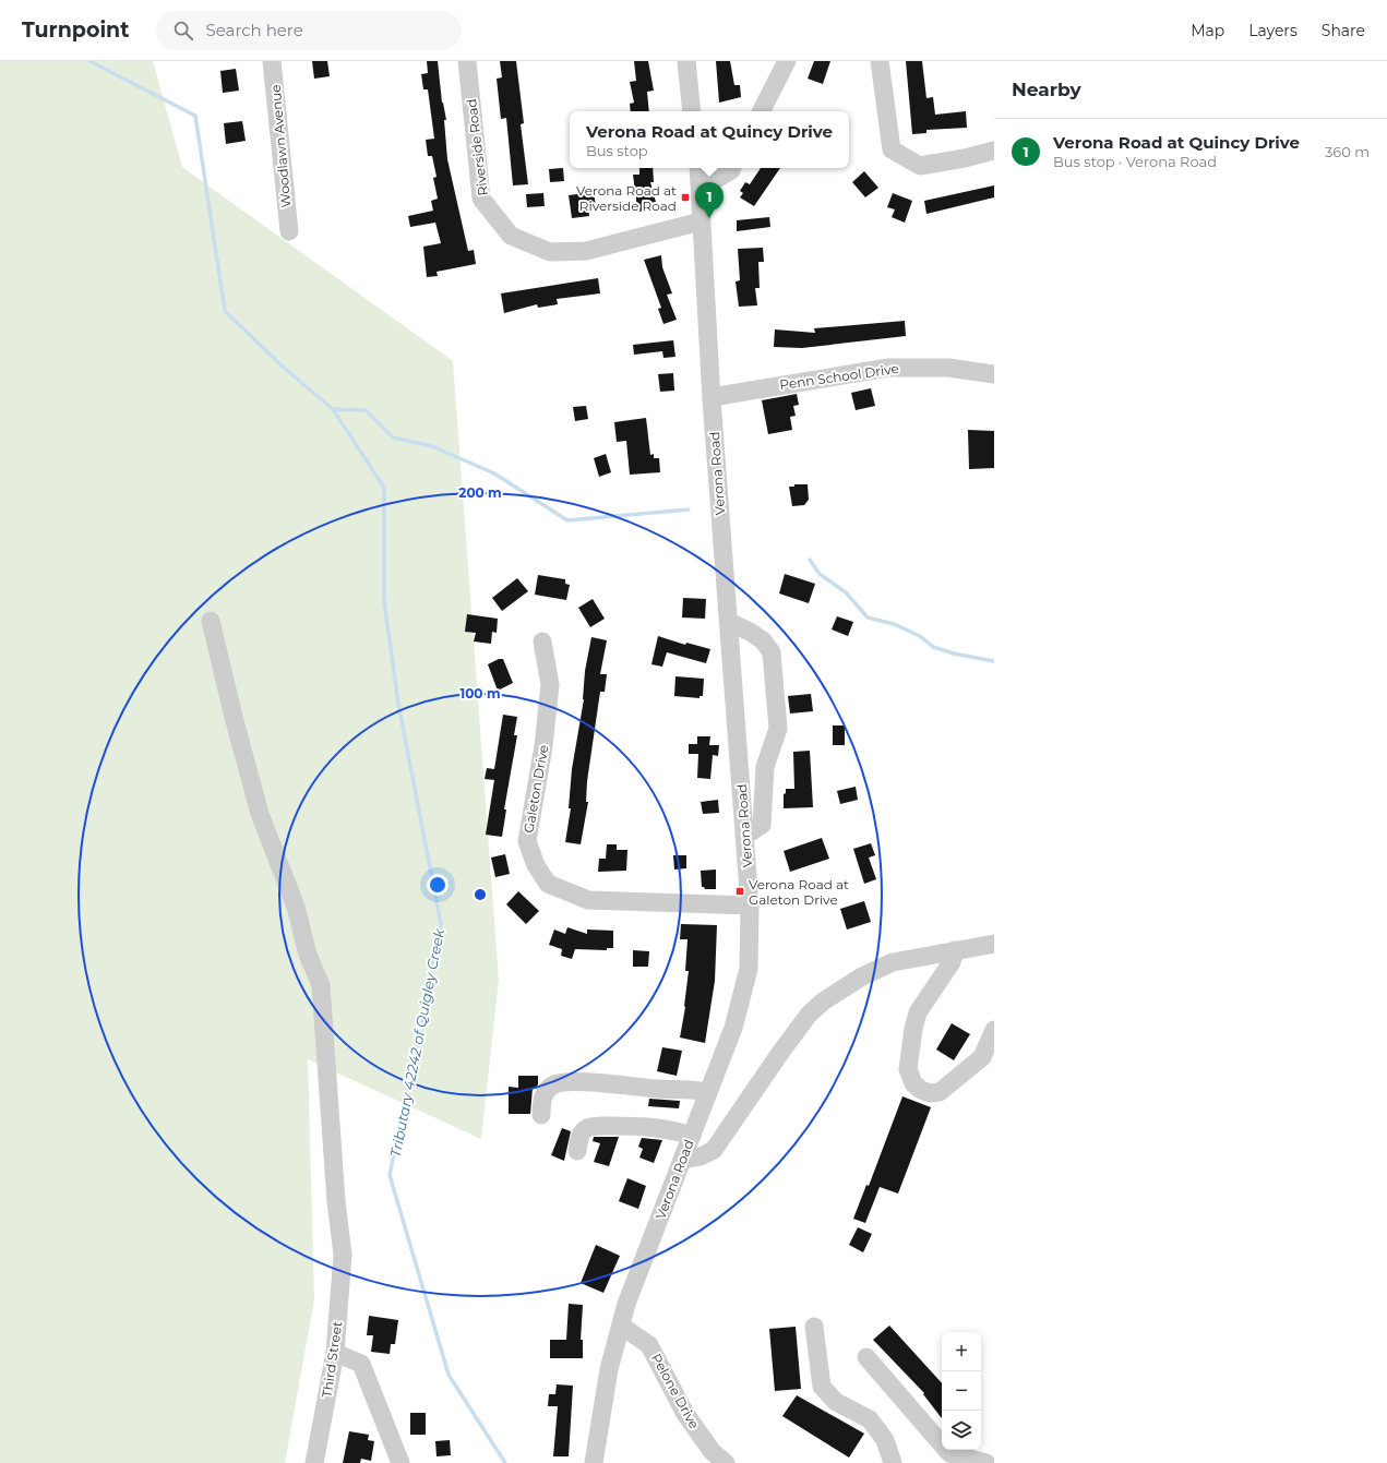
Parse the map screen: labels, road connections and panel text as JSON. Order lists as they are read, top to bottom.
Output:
{
  "streets": {
    "street": [
      "Woodlawn Avenue",
      "Riverside Road",
      "Penn School Drive",
      "Verona Road",
      "Galeton Drive",
      "Third Street",
      "Pelone Drive"
    ]
  },
  "crossings": [
    ["Riverside Road", "Verona Road"],
    ["Penn School Drive", "Verona Road"],
    ["Verona Road", "Galeton Drive"],
    ["Verona Road", "Pelone Drive"]
  ],
  "water": ["Tributary 42242 of Quigley Creek"],
  "places": {
    "transit": ["Verona Road at Riverside Road", "Verona Road at Galeton Drive"]
  },
  "page": {
    "header": "Turnpoint",
    "search": "Search here",
    "nav": ["Map", "Layers", "Share"],
    "heading": "Nearby",
    "popup": ["Verona Road at Quincy Drive", "Bus stop"],
    "list": [
      {
        "mark": "1",
        "name": "Verona Road at Quincy Drive",
        "note": "Bus stop · Verona Road",
        "value": "360 m"
      }
    ],
    "pins": "1",
    "map_buttons": ["+", "−"]
  },
  "rings": ["200 m", "100 m"]
}
